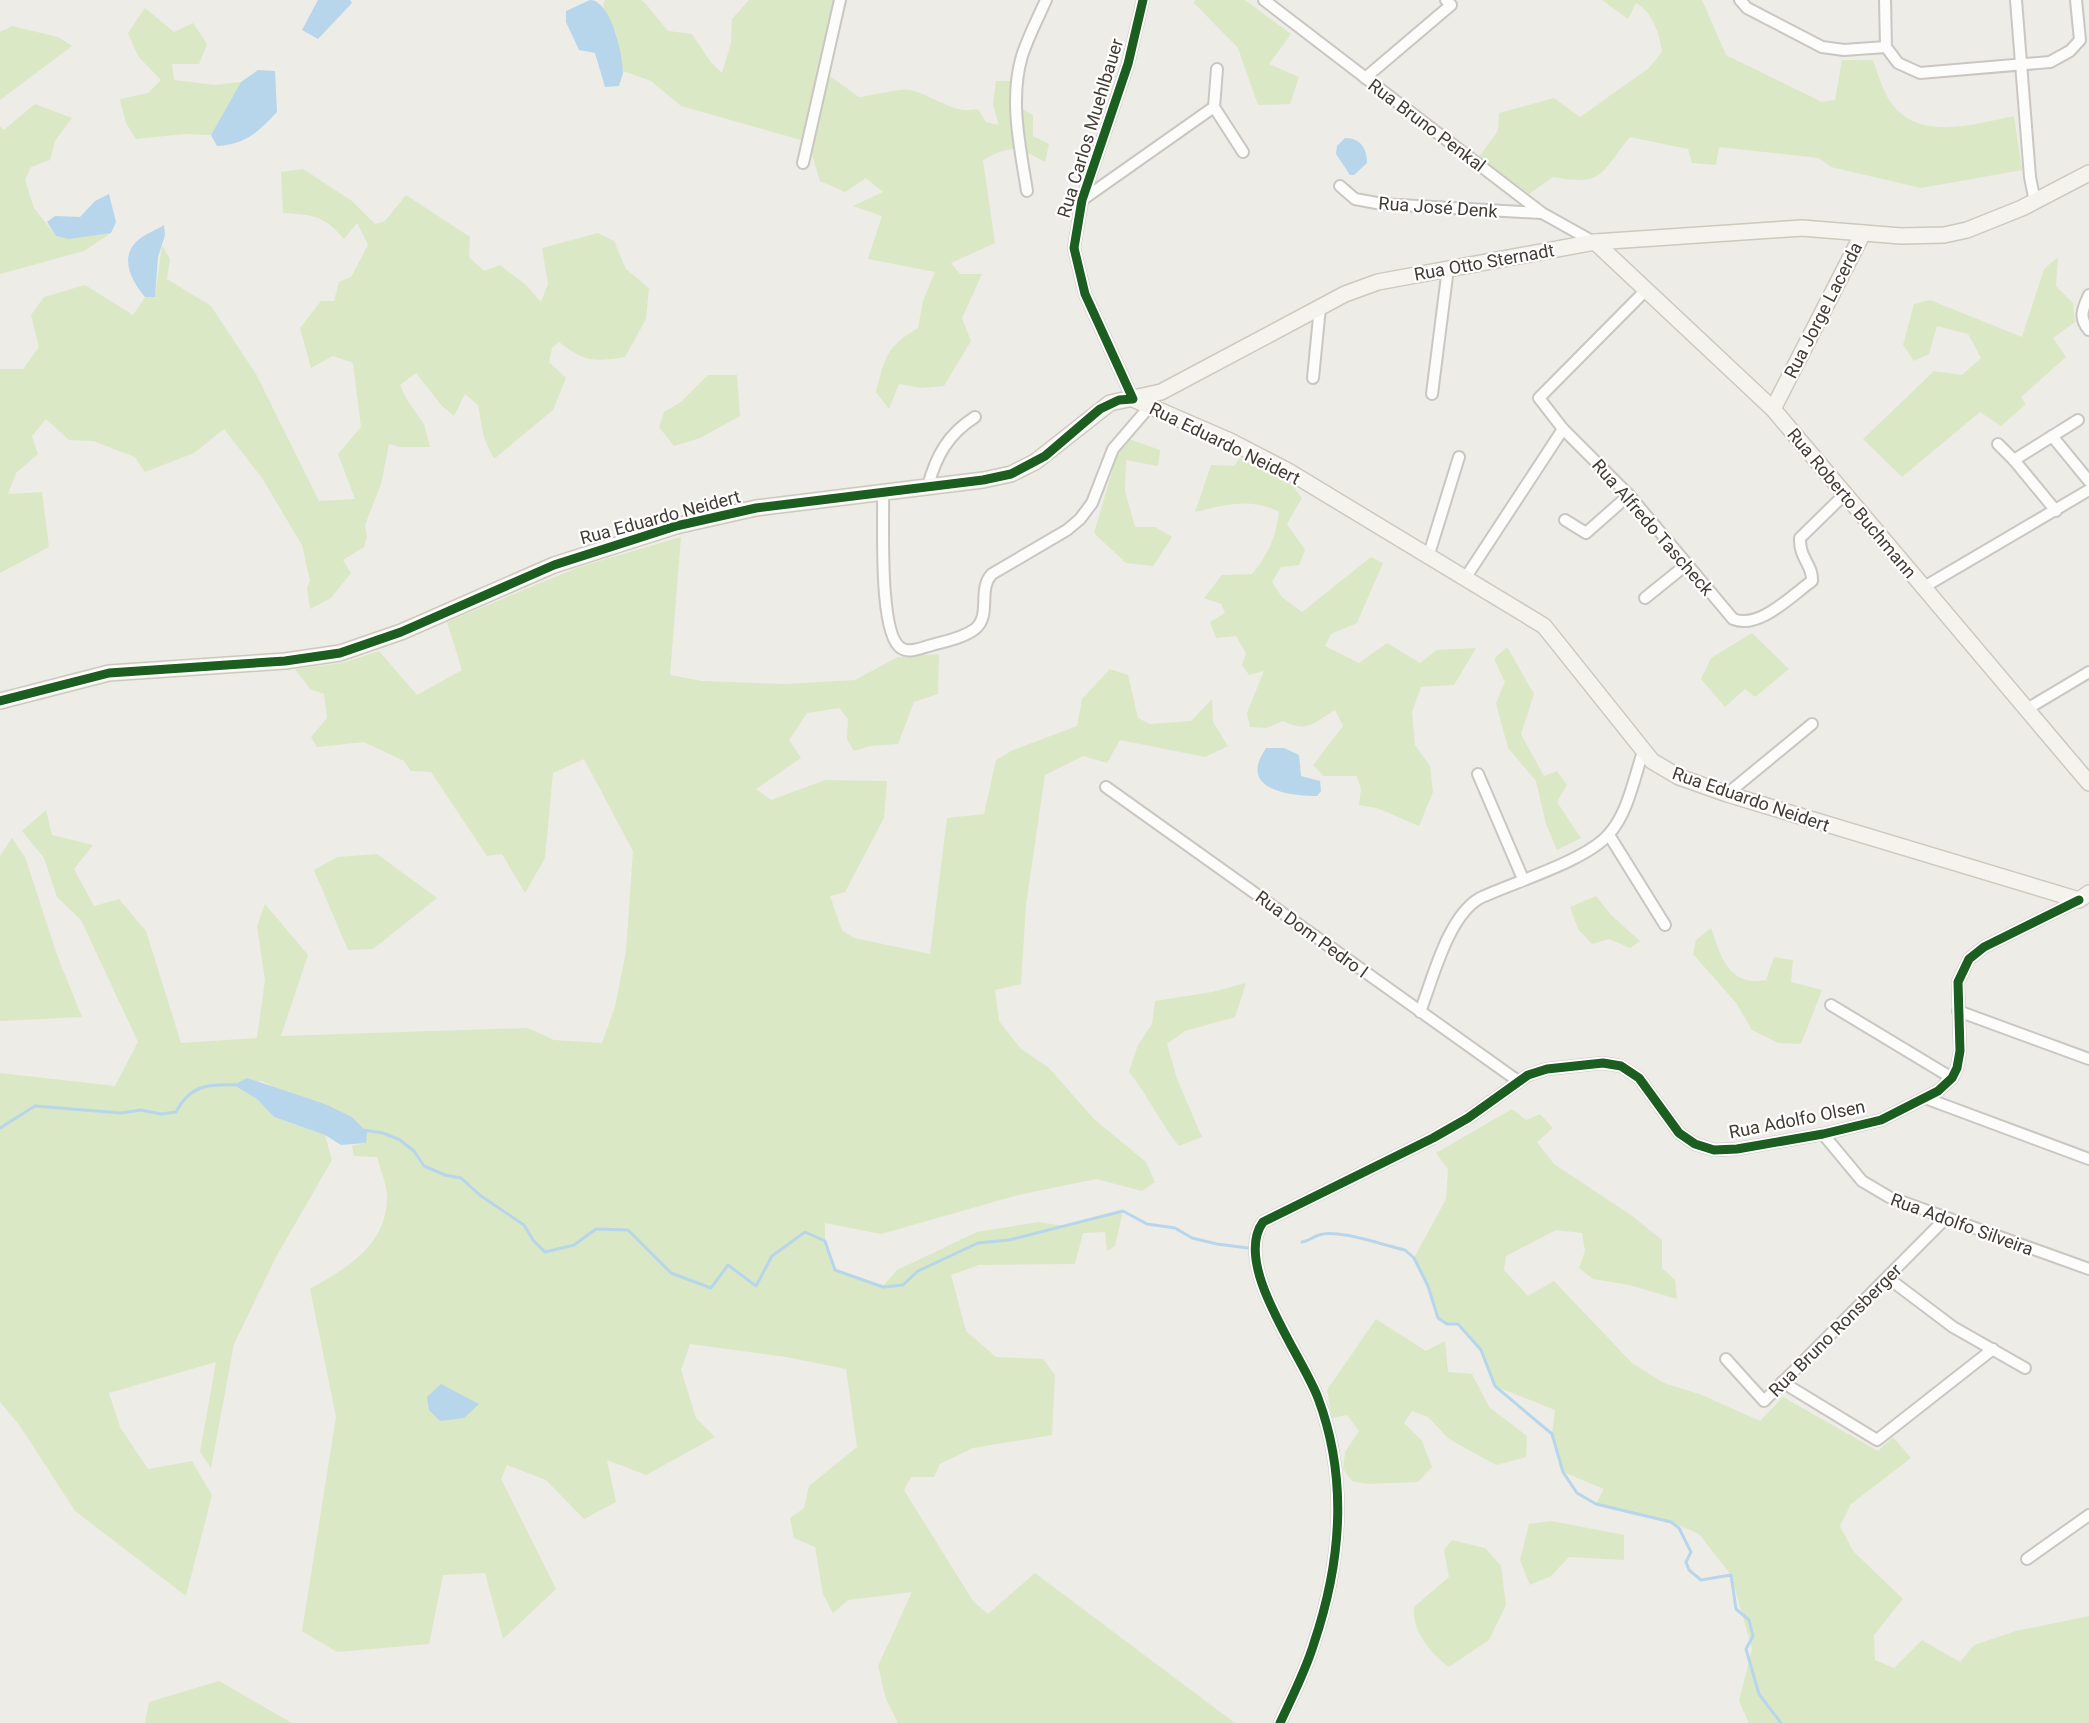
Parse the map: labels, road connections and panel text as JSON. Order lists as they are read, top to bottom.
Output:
{
  "streets": {
    "street": [
      "Rua Bruno Penkal",
      "Rua Carlos Muehlbauer",
      "Rua José Denk",
      "Rua Otto Sternadt",
      "Rua Jorge Lacerda",
      "Rua Eduardo Neidert",
      "Rua Roberto Buchmann",
      "Rua Alfredo Tascheck",
      "Rua Dom Pedro I",
      "Rua Adolfo Olsen",
      "Rua Adolfo Silveira",
      "Rua Bruno Ronsberger"
    ]
  },
  "crossings": [
    ["Rua Bruno Penkal", "Rua José Denk"],
    ["Rua Bruno Penkal", "Rua Otto Sternadt"],
    ["Rua Bruno Penkal", "Rua Roberto Buchmann"],
    ["Rua Carlos Muehlbauer", "Rua Otto Sternadt"],
    ["Rua Carlos Muehlbauer", "Rua Eduardo Neidert"],
    ["Rua Otto Sternadt", "Rua Jorge Lacerda"],
    ["Rua Otto Sternadt", "Rua Eduardo Neidert"],
    ["Rua Otto Sternadt", "Rua Roberto Buchmann"],
    ["Rua Jorge Lacerda", "Rua Roberto Buchmann"],
    ["Rua Roberto Buchmann", "Rua Alfredo Tascheck"],
    ["Rua Dom Pedro I", "Rua Adolfo Olsen"],
    ["Rua Adolfo Olsen", "Rua Adolfo Silveira"],
    ["Rua Adolfo Silveira", "Rua Bruno Ronsberger"]
  ]
}
